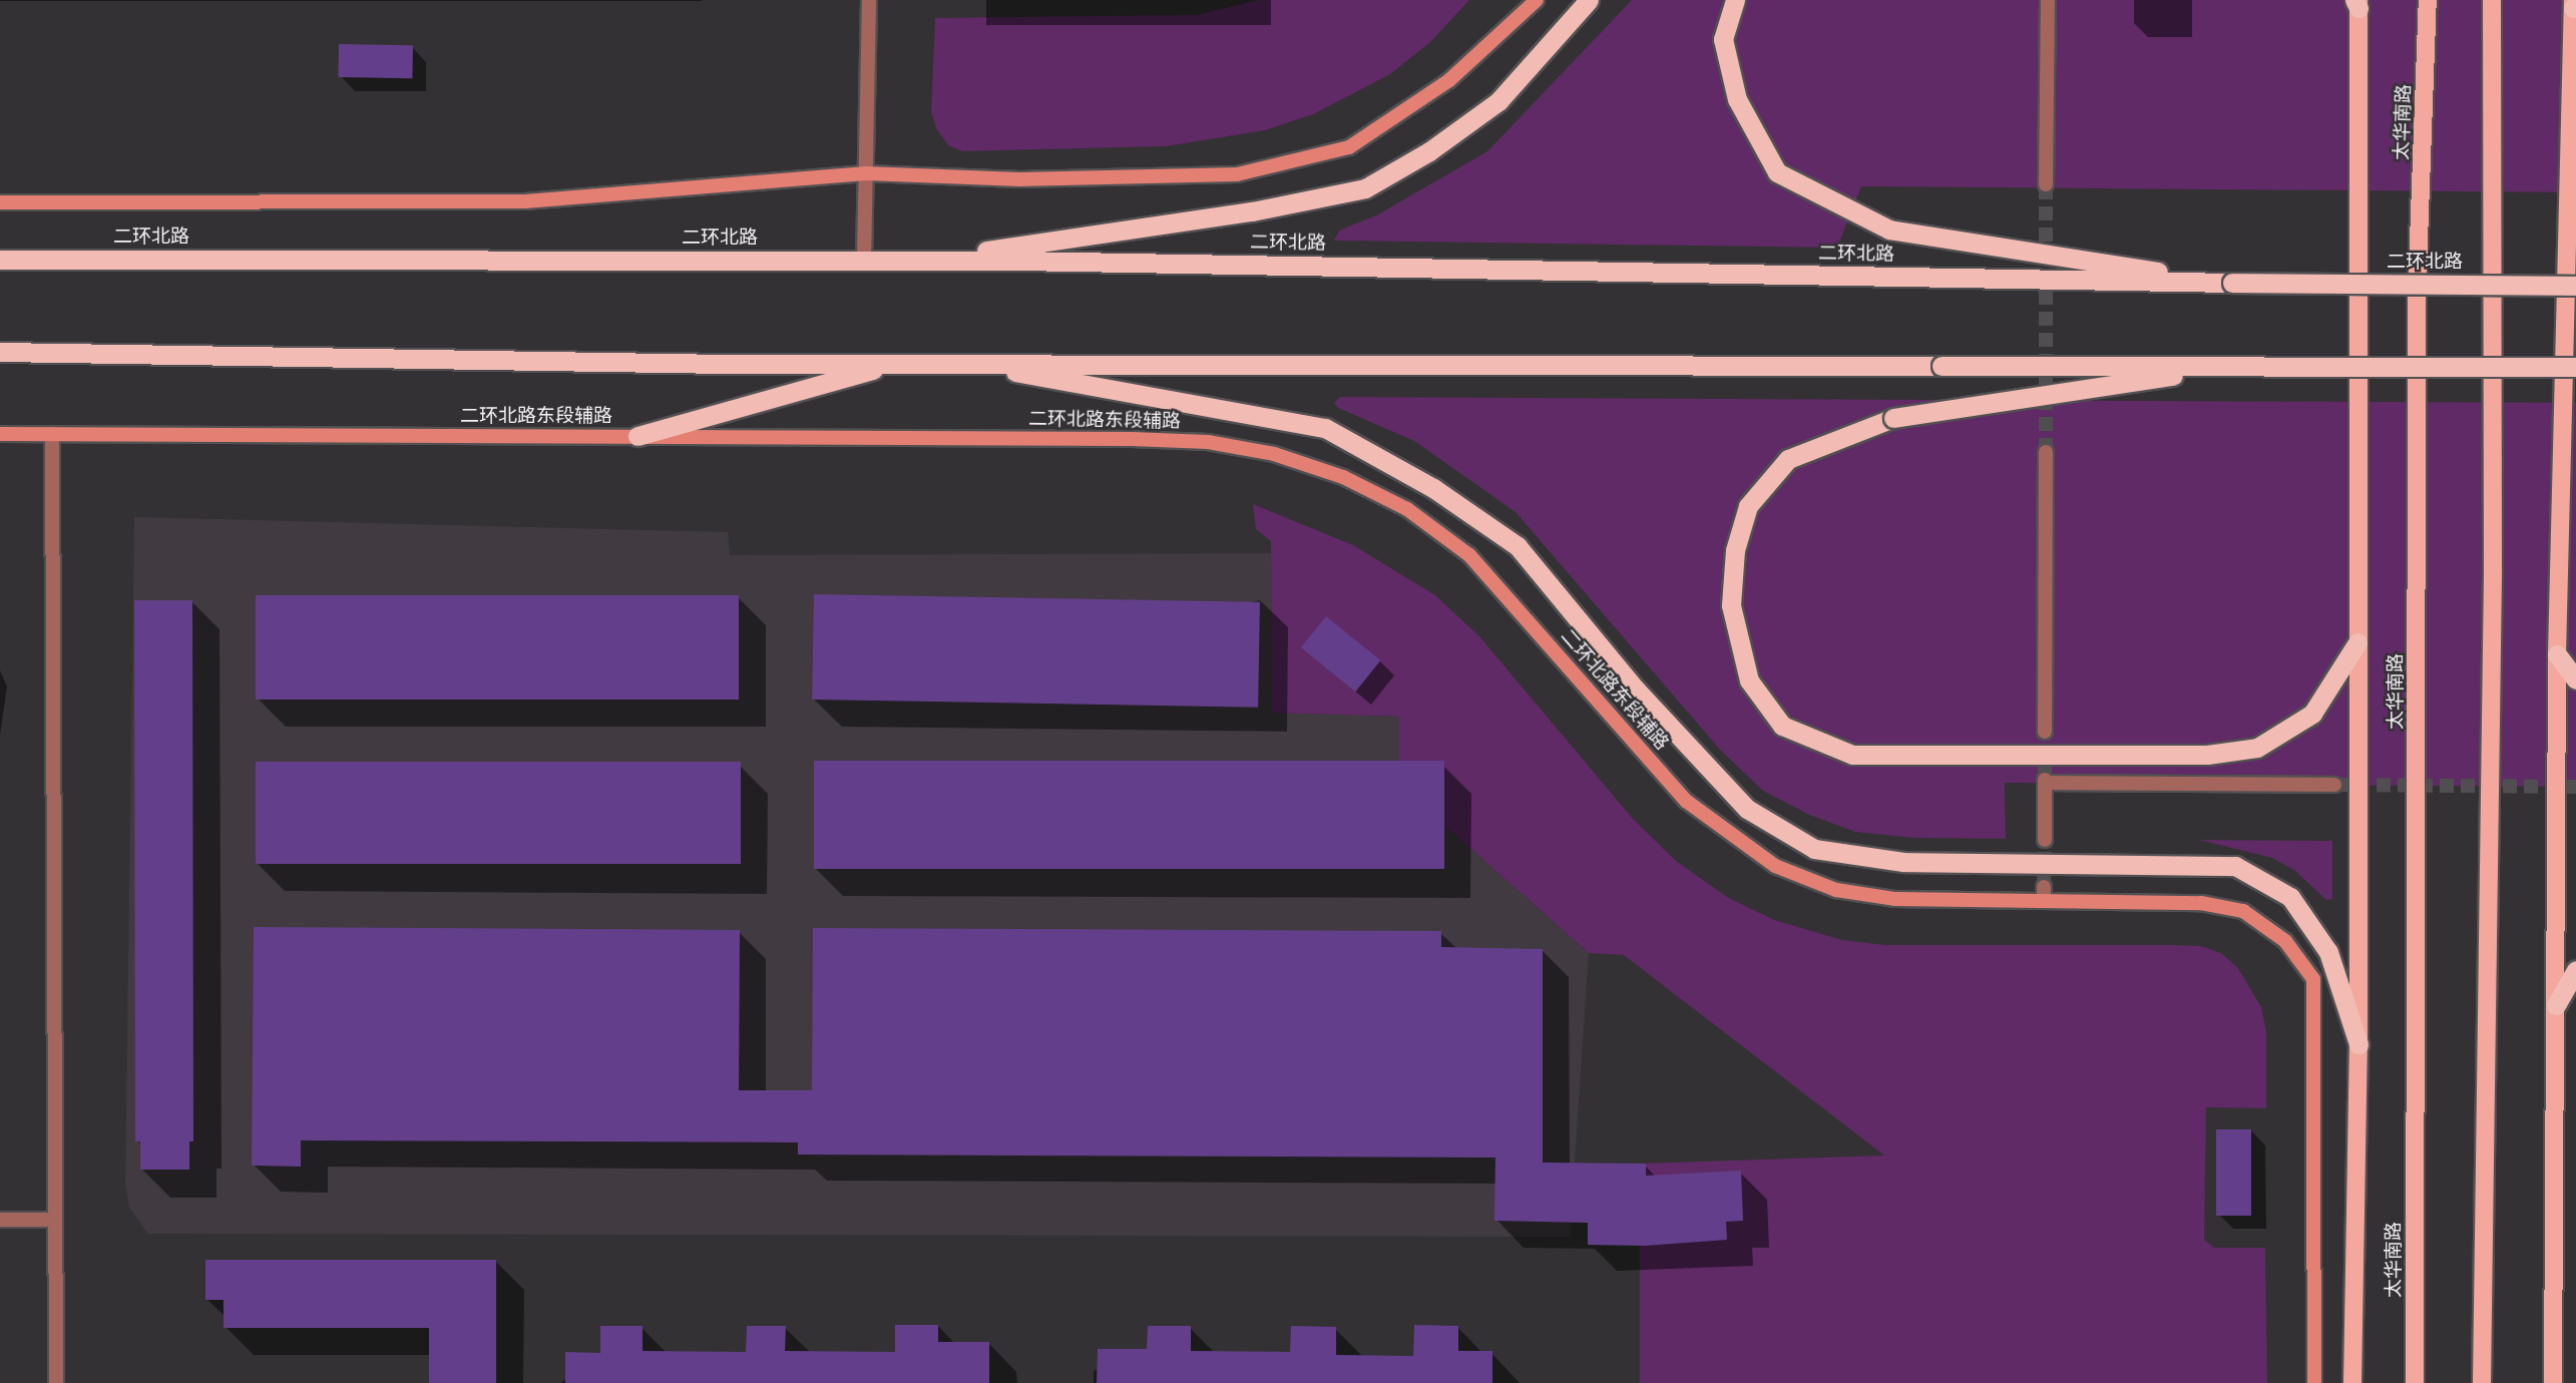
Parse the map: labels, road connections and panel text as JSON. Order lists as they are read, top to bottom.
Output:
{
  "streets": {
    "highway": ["二环北路"],
    "main road": ["太华南路", "二环北路东段辅路"]
  }
}
